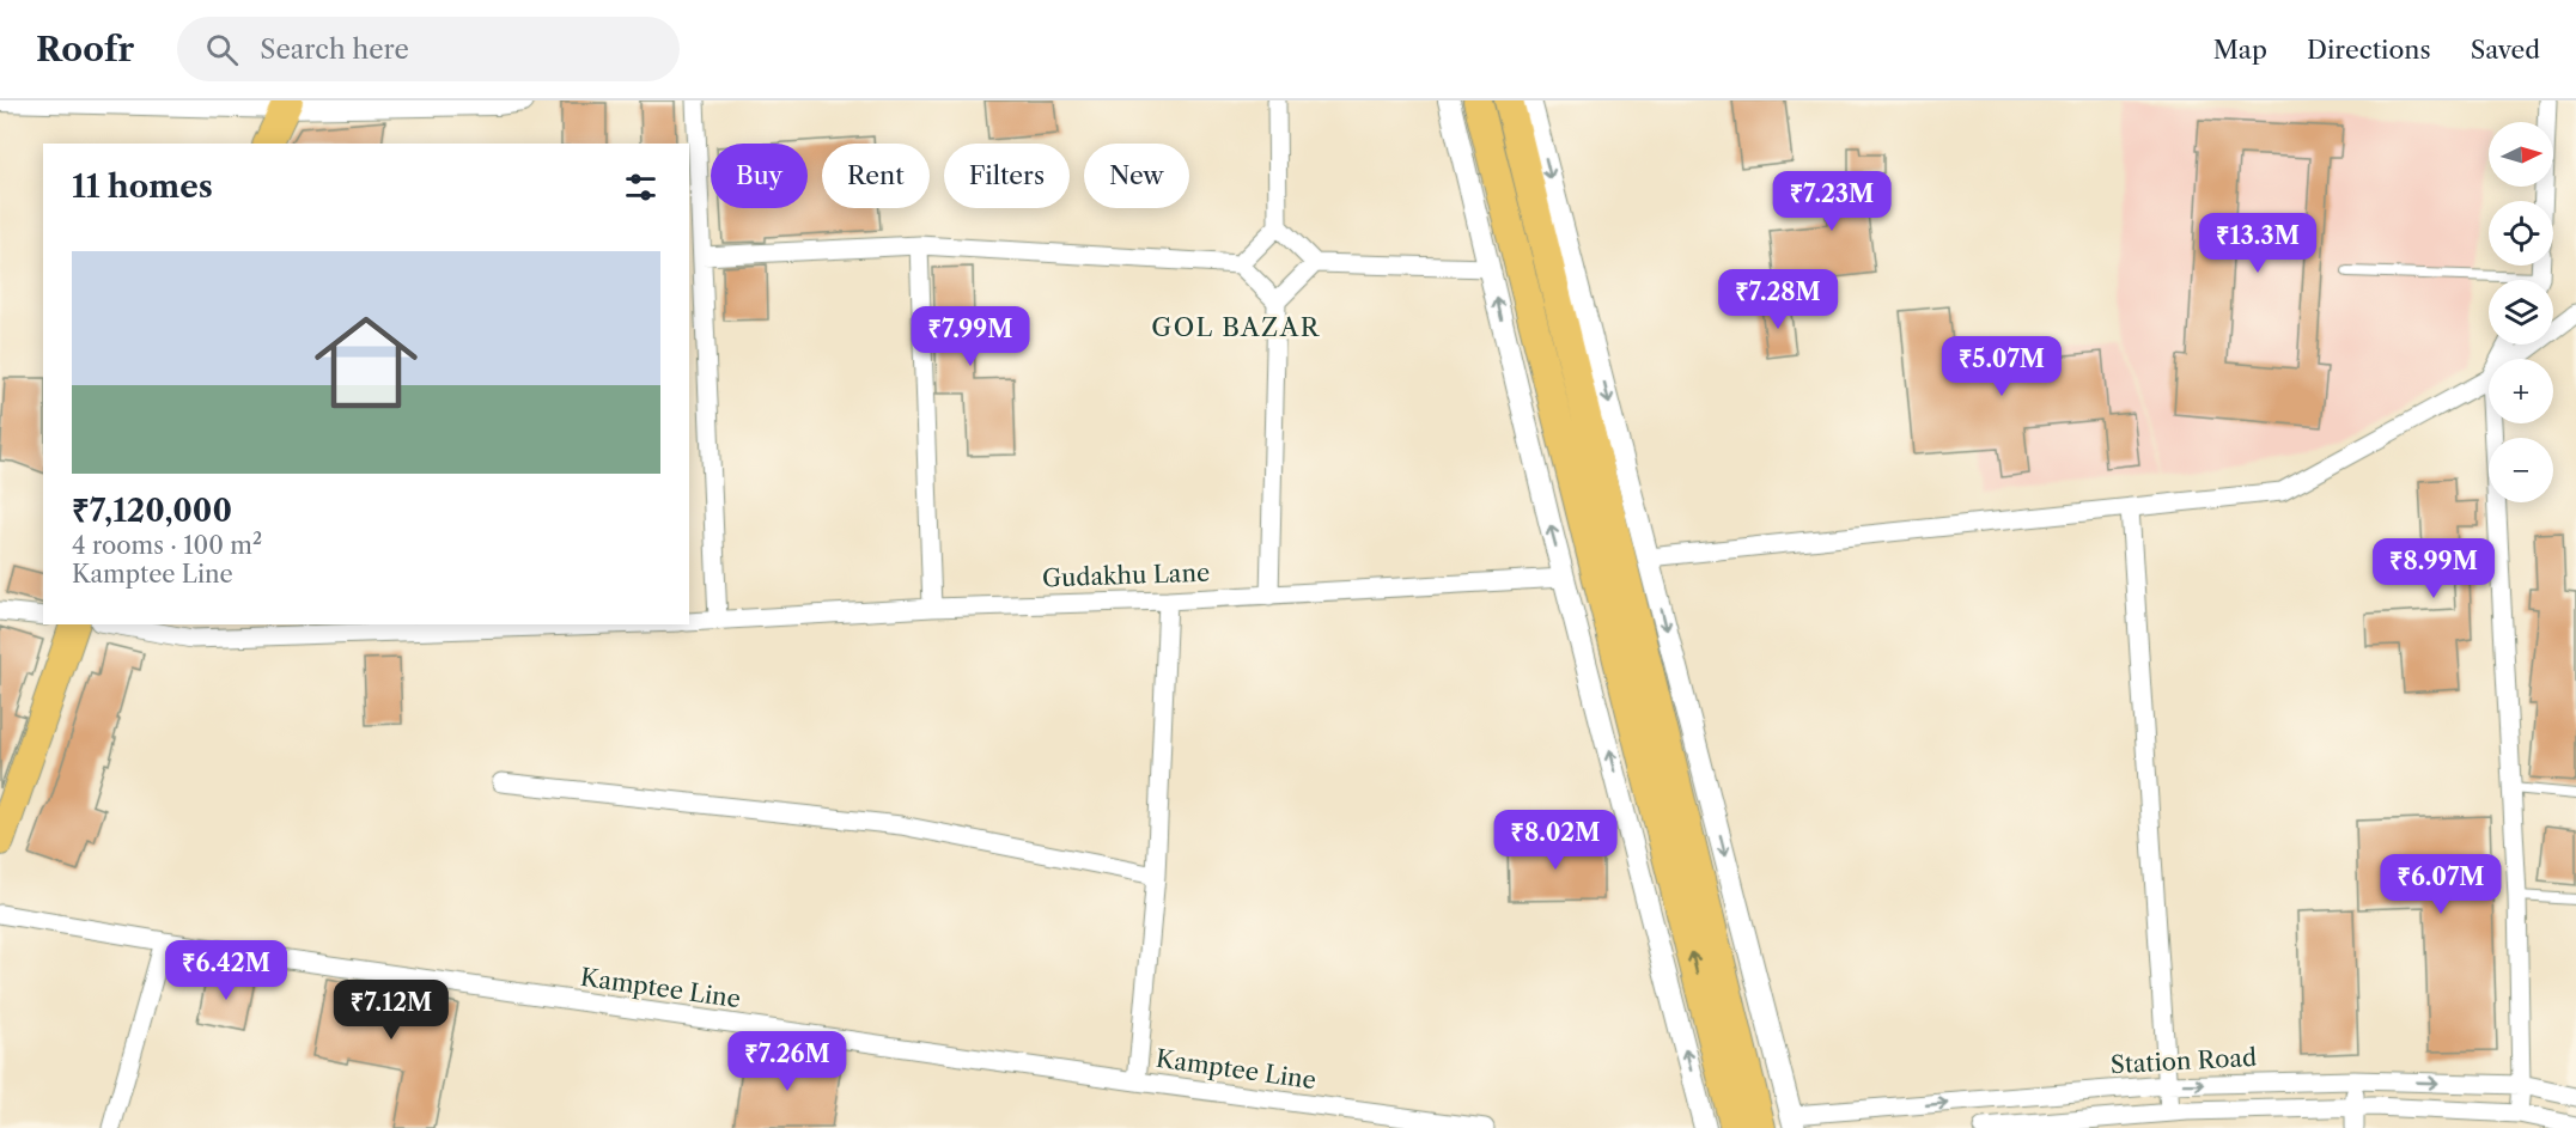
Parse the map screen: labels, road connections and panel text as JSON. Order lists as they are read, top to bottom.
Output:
{
  "streets": {
    "street": ["Gudakhu Lane", "Kamptee Line", "Station Road"]
  },
  "districts": ["GOL BAZAR"],
  "north": "right",
  "page": {
    "header": "Roofr",
    "search": "Search here",
    "nav": ["Map", "Directions", "Saved"],
    "map_buttons": ["+", "−"],
    "chip": [
      "Buy",
      "Rent",
      "Filters",
      "New"
    ],
    "heading": "11 homes",
    "price": [
      "₹7.23M",
      "₹13.3M",
      "₹7.28M",
      "₹7.99M",
      "₹5.07M",
      "₹8.99M",
      "₹8.02M",
      "₹6.07M",
      "₹6.42M",
      "₹7.12M",
      "₹7.26M"
    ],
    "list": [
      {
        "name": "₹7,120,000",
        "note": "4 rooms · 100 m² · Kamptee Line"
      }
    ]
  }
}
